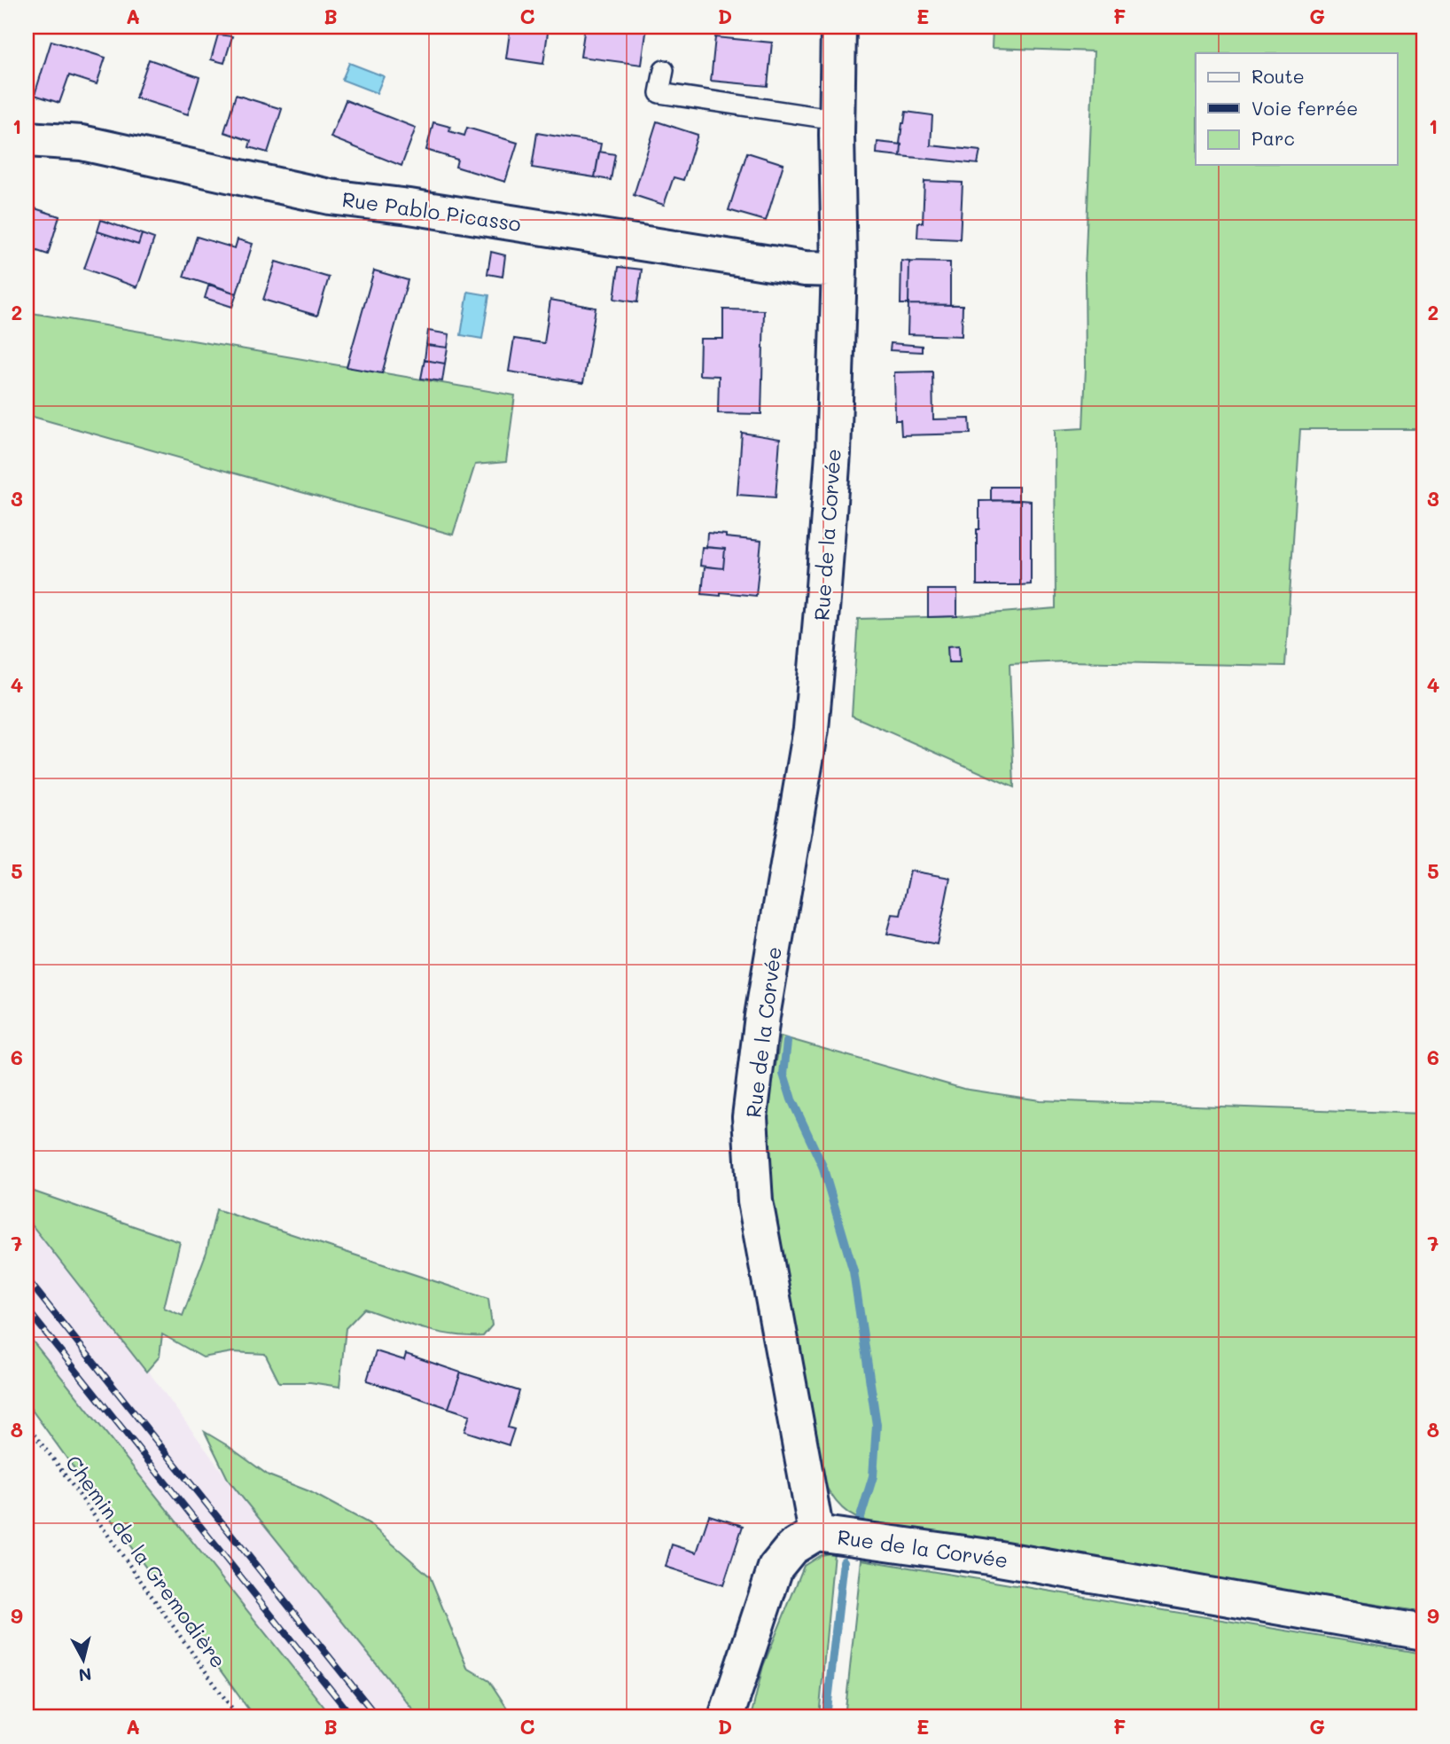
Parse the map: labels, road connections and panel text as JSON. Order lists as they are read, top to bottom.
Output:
{
  "streets": {
    "street": ["Rue Pablo Picasso", "Rue de la Corvée"],
    "path": ["Chemin de la Gremodière"]
  },
  "crossings": [
    ["Rue Pablo Picasso", "Rue de la Corvée"]
  ],
  "legend": ["Route", "Voie ferrée", "Parc"],
  "north": "bottom",
  "grid": {
    "columns": [
      "A",
      "B",
      "C",
      "D",
      "E",
      "F",
      "G"
    ],
    "rows": [
      "1",
      "2",
      "3",
      "4",
      "5",
      "6",
      "7",
      "8",
      "9"
    ]
  }
}
